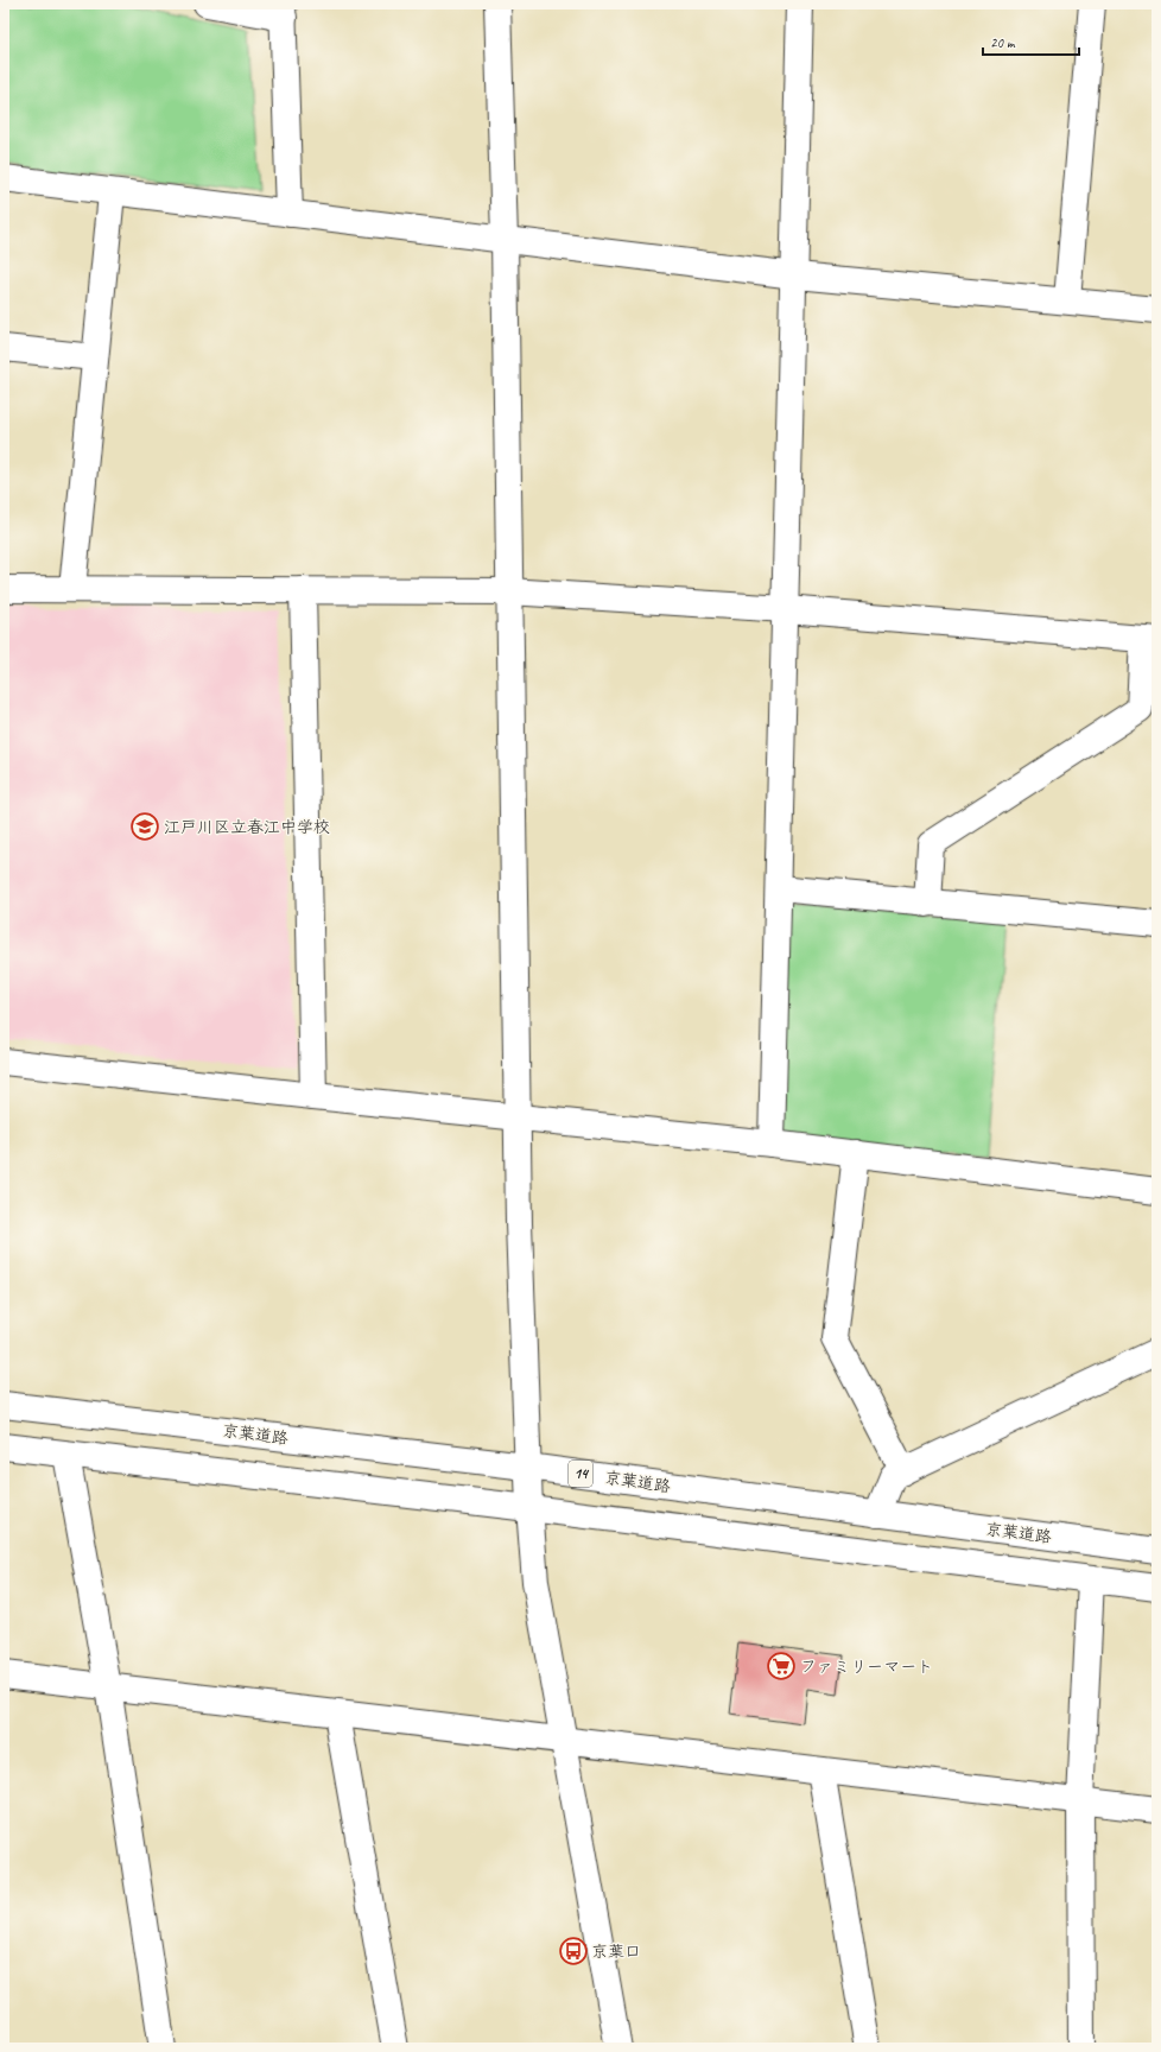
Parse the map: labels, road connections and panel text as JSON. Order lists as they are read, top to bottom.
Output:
{
  "streets": {
    "main road": ["京葉道路", "14"]
  },
  "places": {
    "school or university": ["江戸川区立春江中学校"],
    "supermarket": ["ファミリーマート"],
    "bus stop": ["京葉口"]
  },
  "scale_bar": "20 m"
}
